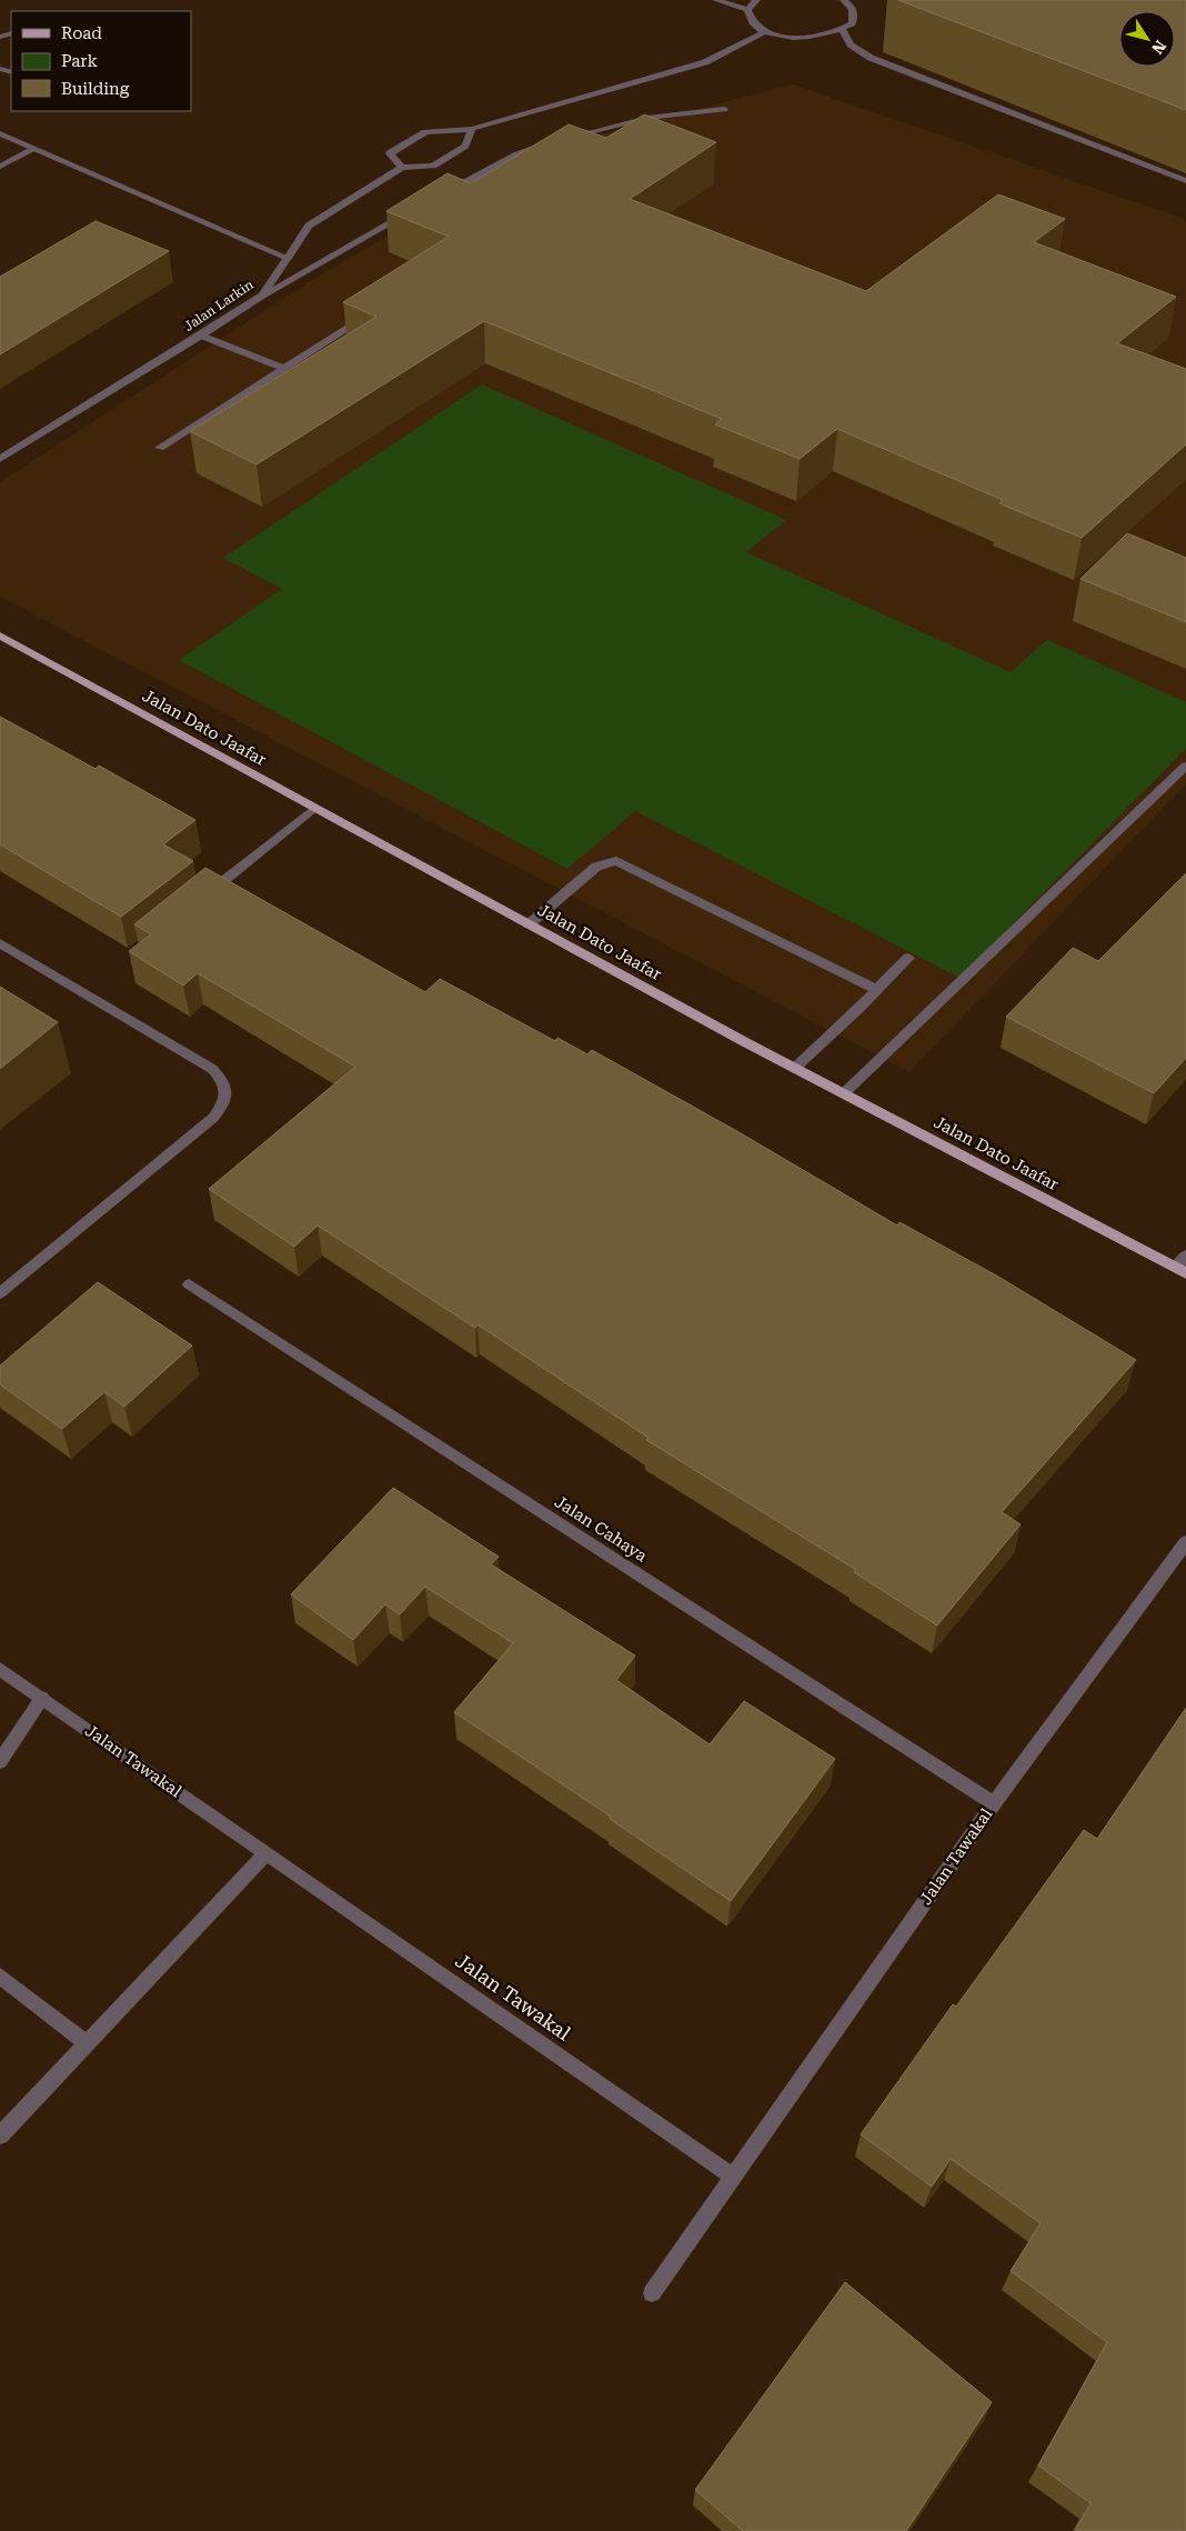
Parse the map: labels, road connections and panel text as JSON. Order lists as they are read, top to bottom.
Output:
{
  "streets": {
    "main road": ["Jalan Dato Jaafar"],
    "street": ["Jalan Larkin", "Jalan Cahaya", "Jalan Tawakal"]
  },
  "crossings": [
    ["Jalan Cahaya", "Jalan Tawakal"]
  ],
  "legend": ["Road", "Park", "Building"],
  "north": "bottom right"
}
